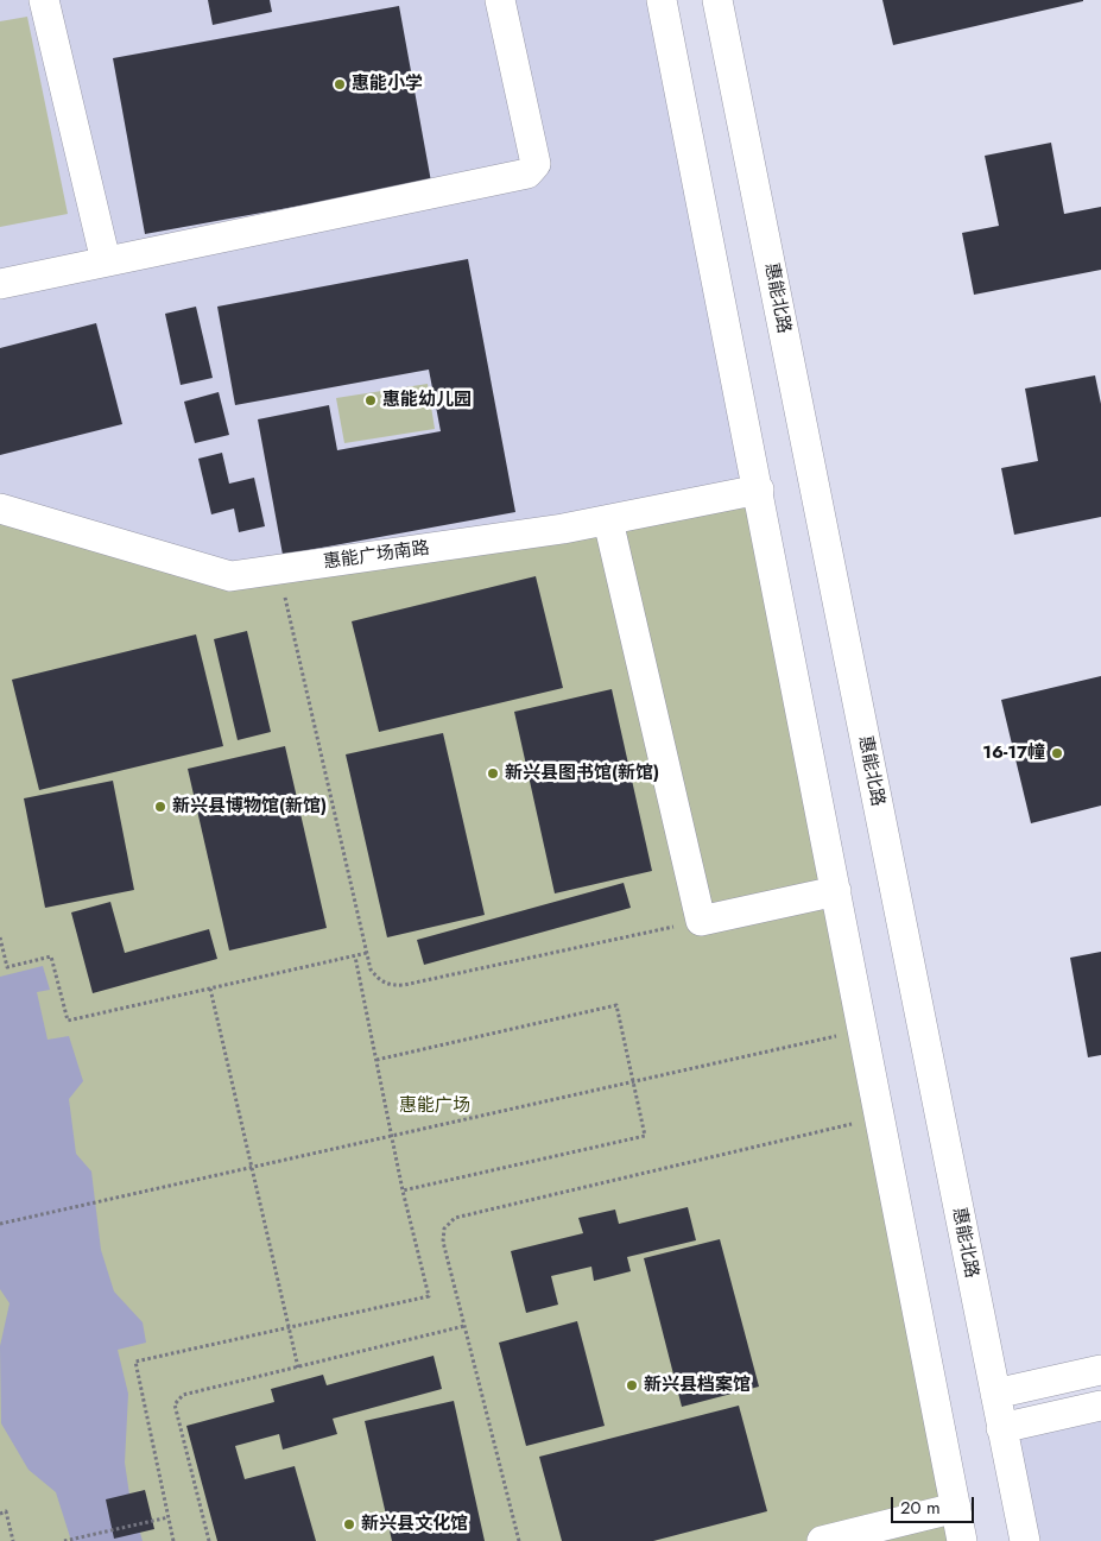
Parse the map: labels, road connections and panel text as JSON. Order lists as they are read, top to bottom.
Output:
{
  "streets": {
    "street": ["惠能北路", "惠能广场南路"]
  },
  "parks": ["惠能广场"],
  "places": [
    "惠能小学",
    "惠能幼儿园",
    "16-17幢",
    "新兴县图书馆(新馆)",
    "新兴县博物馆(新馆)",
    "新兴县档案馆",
    "新兴县文化馆"
  ],
  "scale_bar": "20 m"
}
